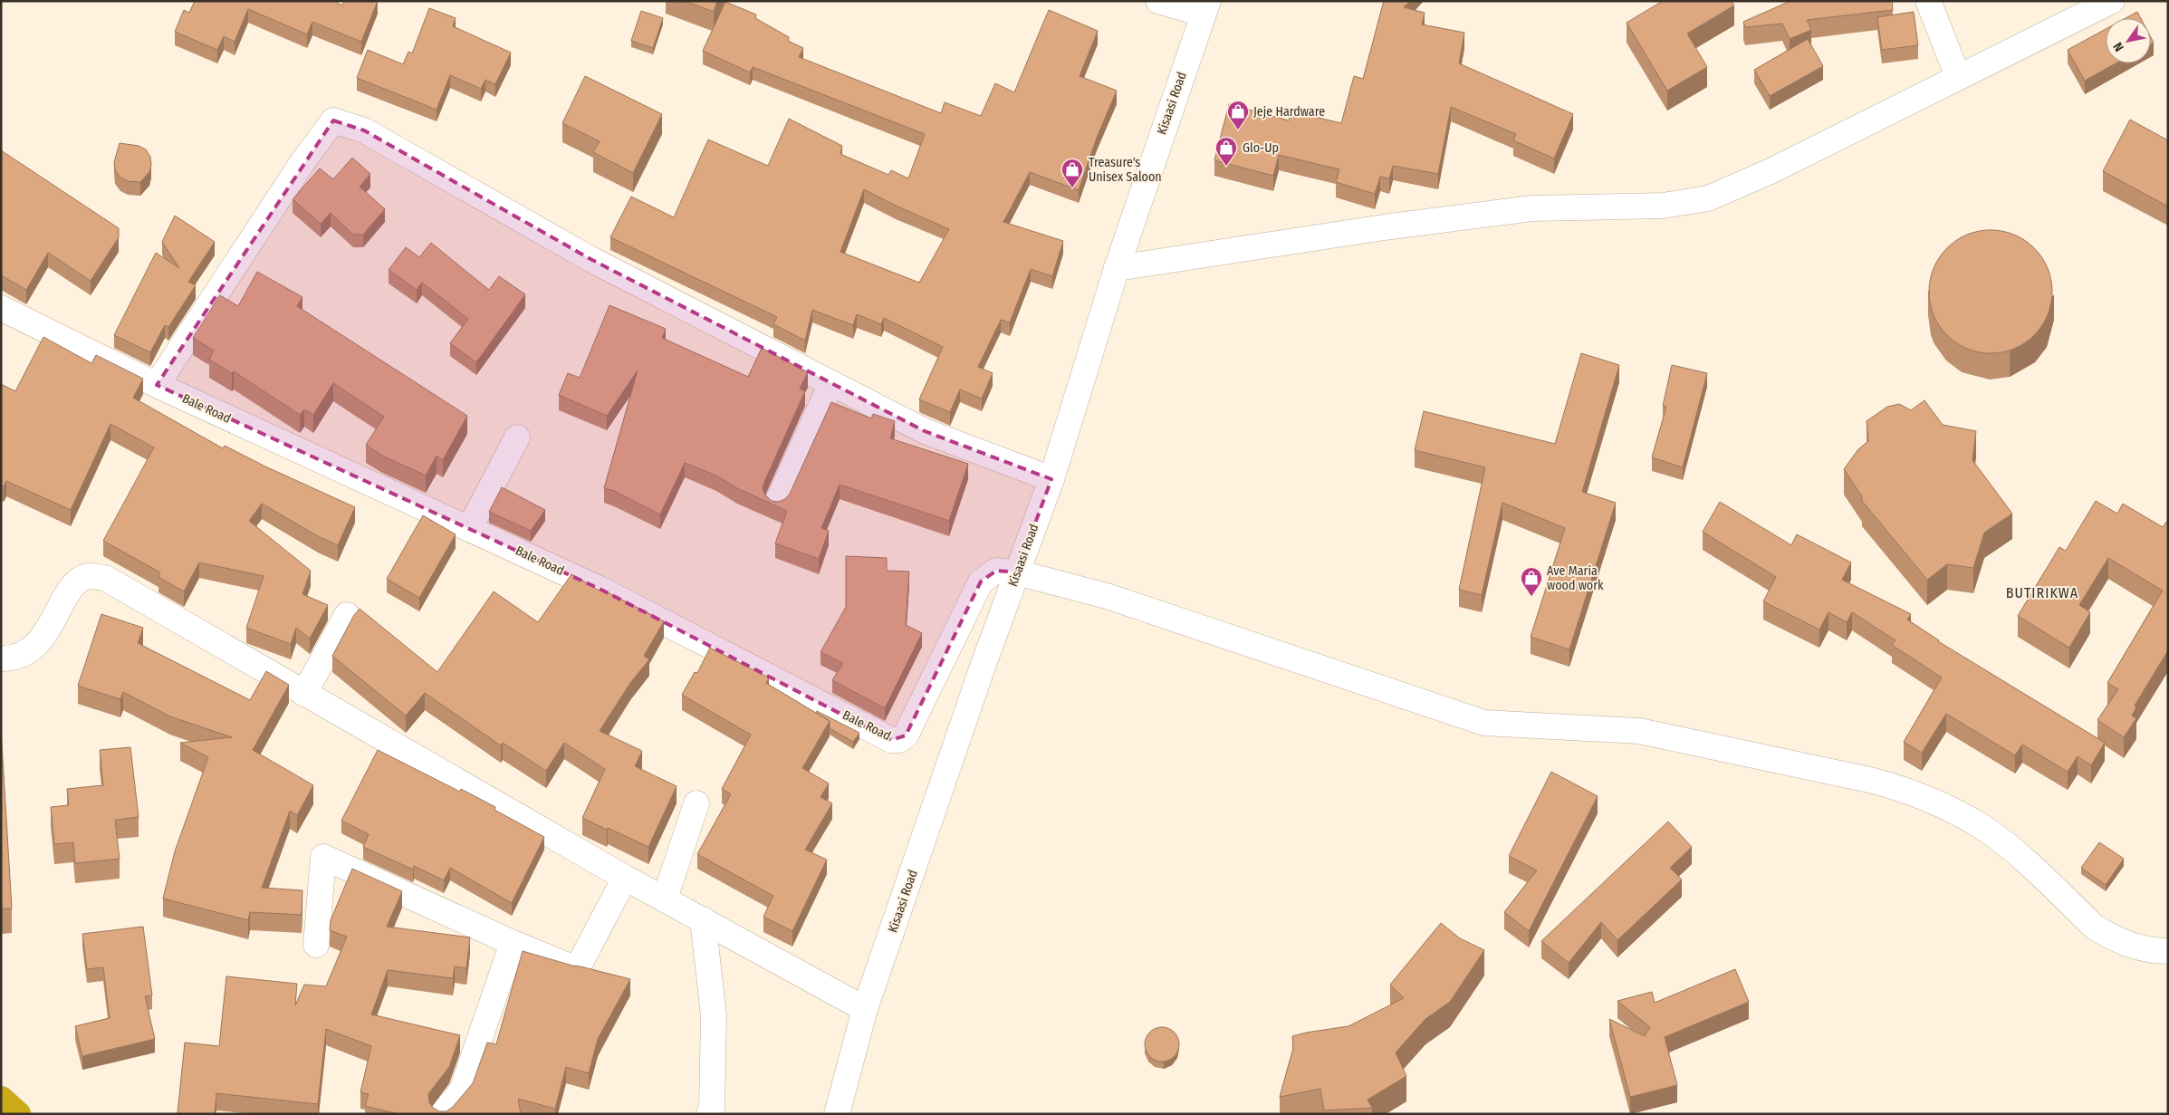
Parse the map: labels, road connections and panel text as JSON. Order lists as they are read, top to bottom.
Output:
{
  "streets": {
    "street": ["Kisaasi Road", "Bale Road"]
  },
  "crossings": [
    ["Kisaasi Road", "Bale Road"]
  ],
  "districts": ["BUTIRIKWA"],
  "places": {
    "shop": [
      "Jeje Hardware",
      "Glo-Up",
      "Treasure's Unisex Saloon",
      "Ave Maria wood work"
    ]
  },
  "north": "bottom left"
}
